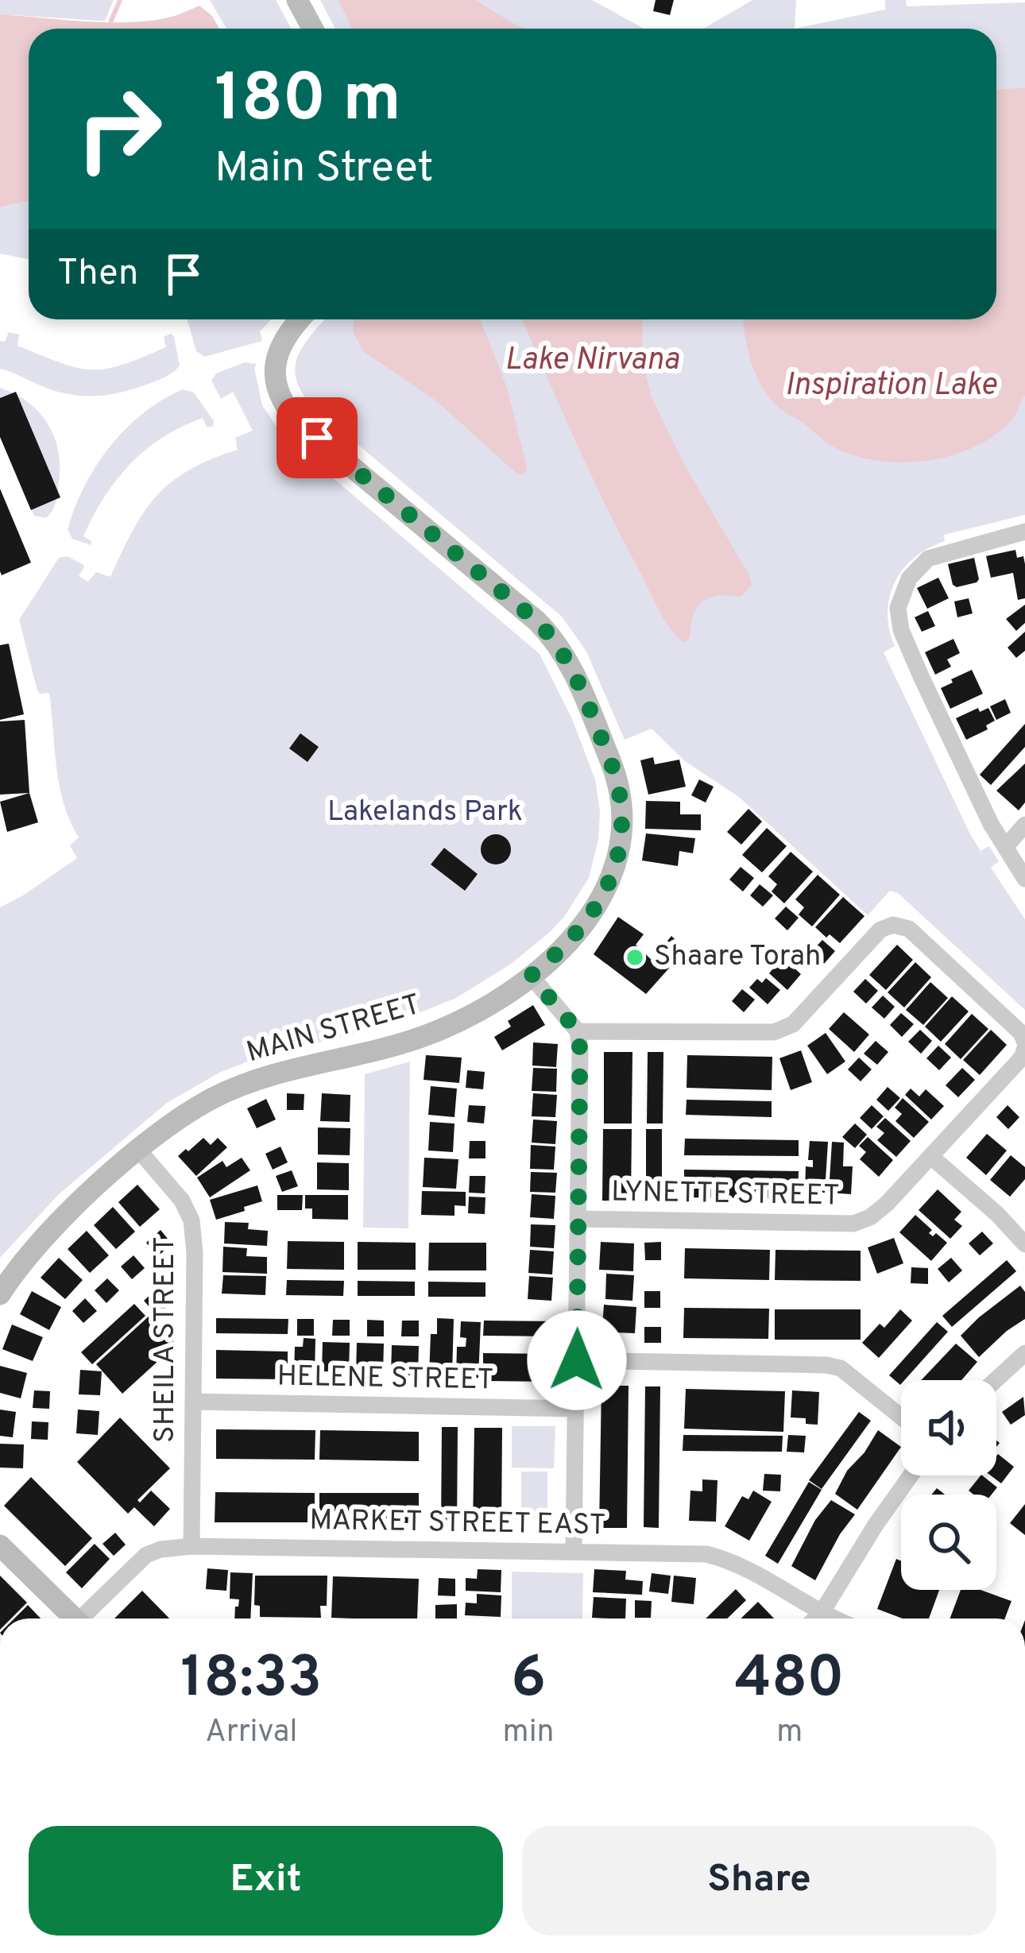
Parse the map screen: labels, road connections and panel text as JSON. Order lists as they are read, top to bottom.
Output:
{
  "streets": {
    "street": [
      "MAIN STREET",
      "LYNETTE STREET",
      "SHEILA STREET",
      "HELENE STREET",
      "MARKET STREET EAST"
    ]
  },
  "crossings": [
    ["MAIN STREET", "SHEILA STREET"],
    ["SHEILA STREET", "HELENE STREET"],
    ["SHEILA STREET", "MARKET STREET EAST"]
  ],
  "water": ["Lake Nirvana", "Inspiration Lake"],
  "parks": ["Lakelands Park"],
  "places": ["Shaare Torah"],
  "page": {
    "turn": ["180 m", "Main Street"],
    "then": "Then",
    "eta": [
      "18:33",
      "Arrival",
      "6",
      "min",
      "480",
      "m"
    ],
    "buttons": ["Exit", "Share"]
  }
}
